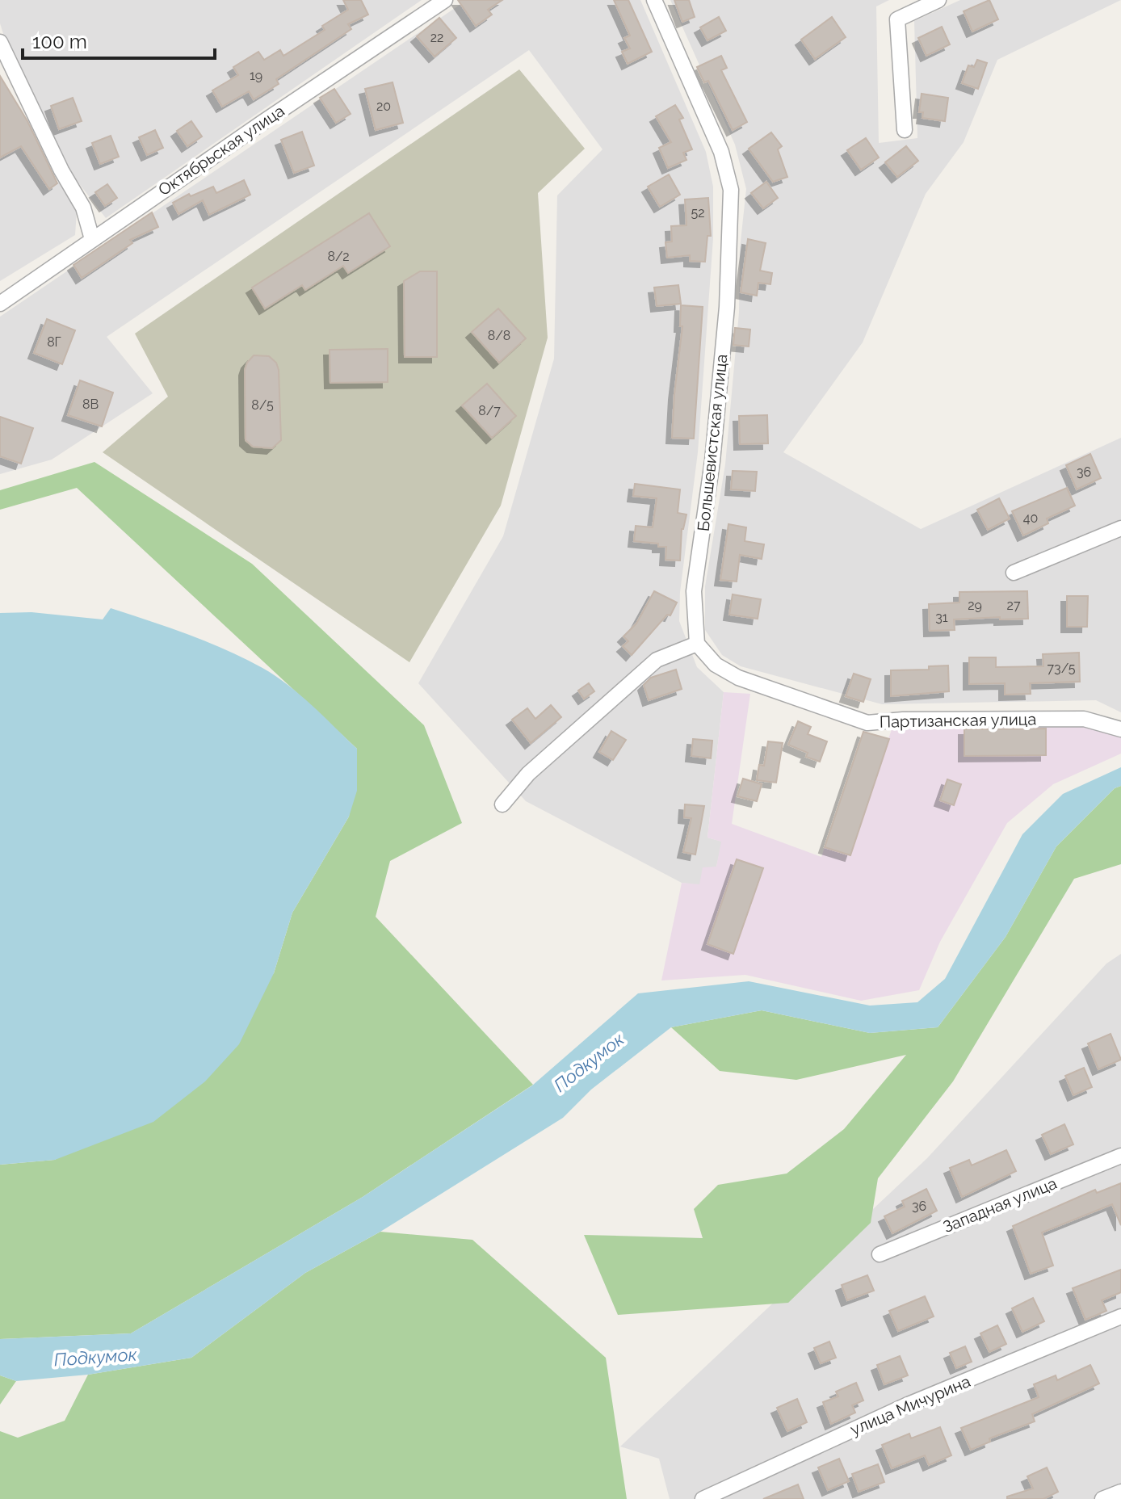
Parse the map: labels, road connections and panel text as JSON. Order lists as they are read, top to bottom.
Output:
{
  "streets": {
    "street": [
      "Октябрьская улица",
      "Большевистская улица",
      "Партизанская улица",
      "Западная улица",
      "улица Мичурина"
    ]
  },
  "crossings": [
    ["Большевистская улица", "Партизанская улица"]
  ],
  "water": ["Подкумок"],
  "house_numbers": [
    "22",
    "19",
    "20",
    "52",
    "8/2",
    "8/8",
    "8Г",
    "8В",
    "8/5",
    "8/7",
    "36",
    "40",
    "29",
    "27",
    "31",
    "73/5",
    "36"
  ],
  "scale_bar": "100 m"
}
